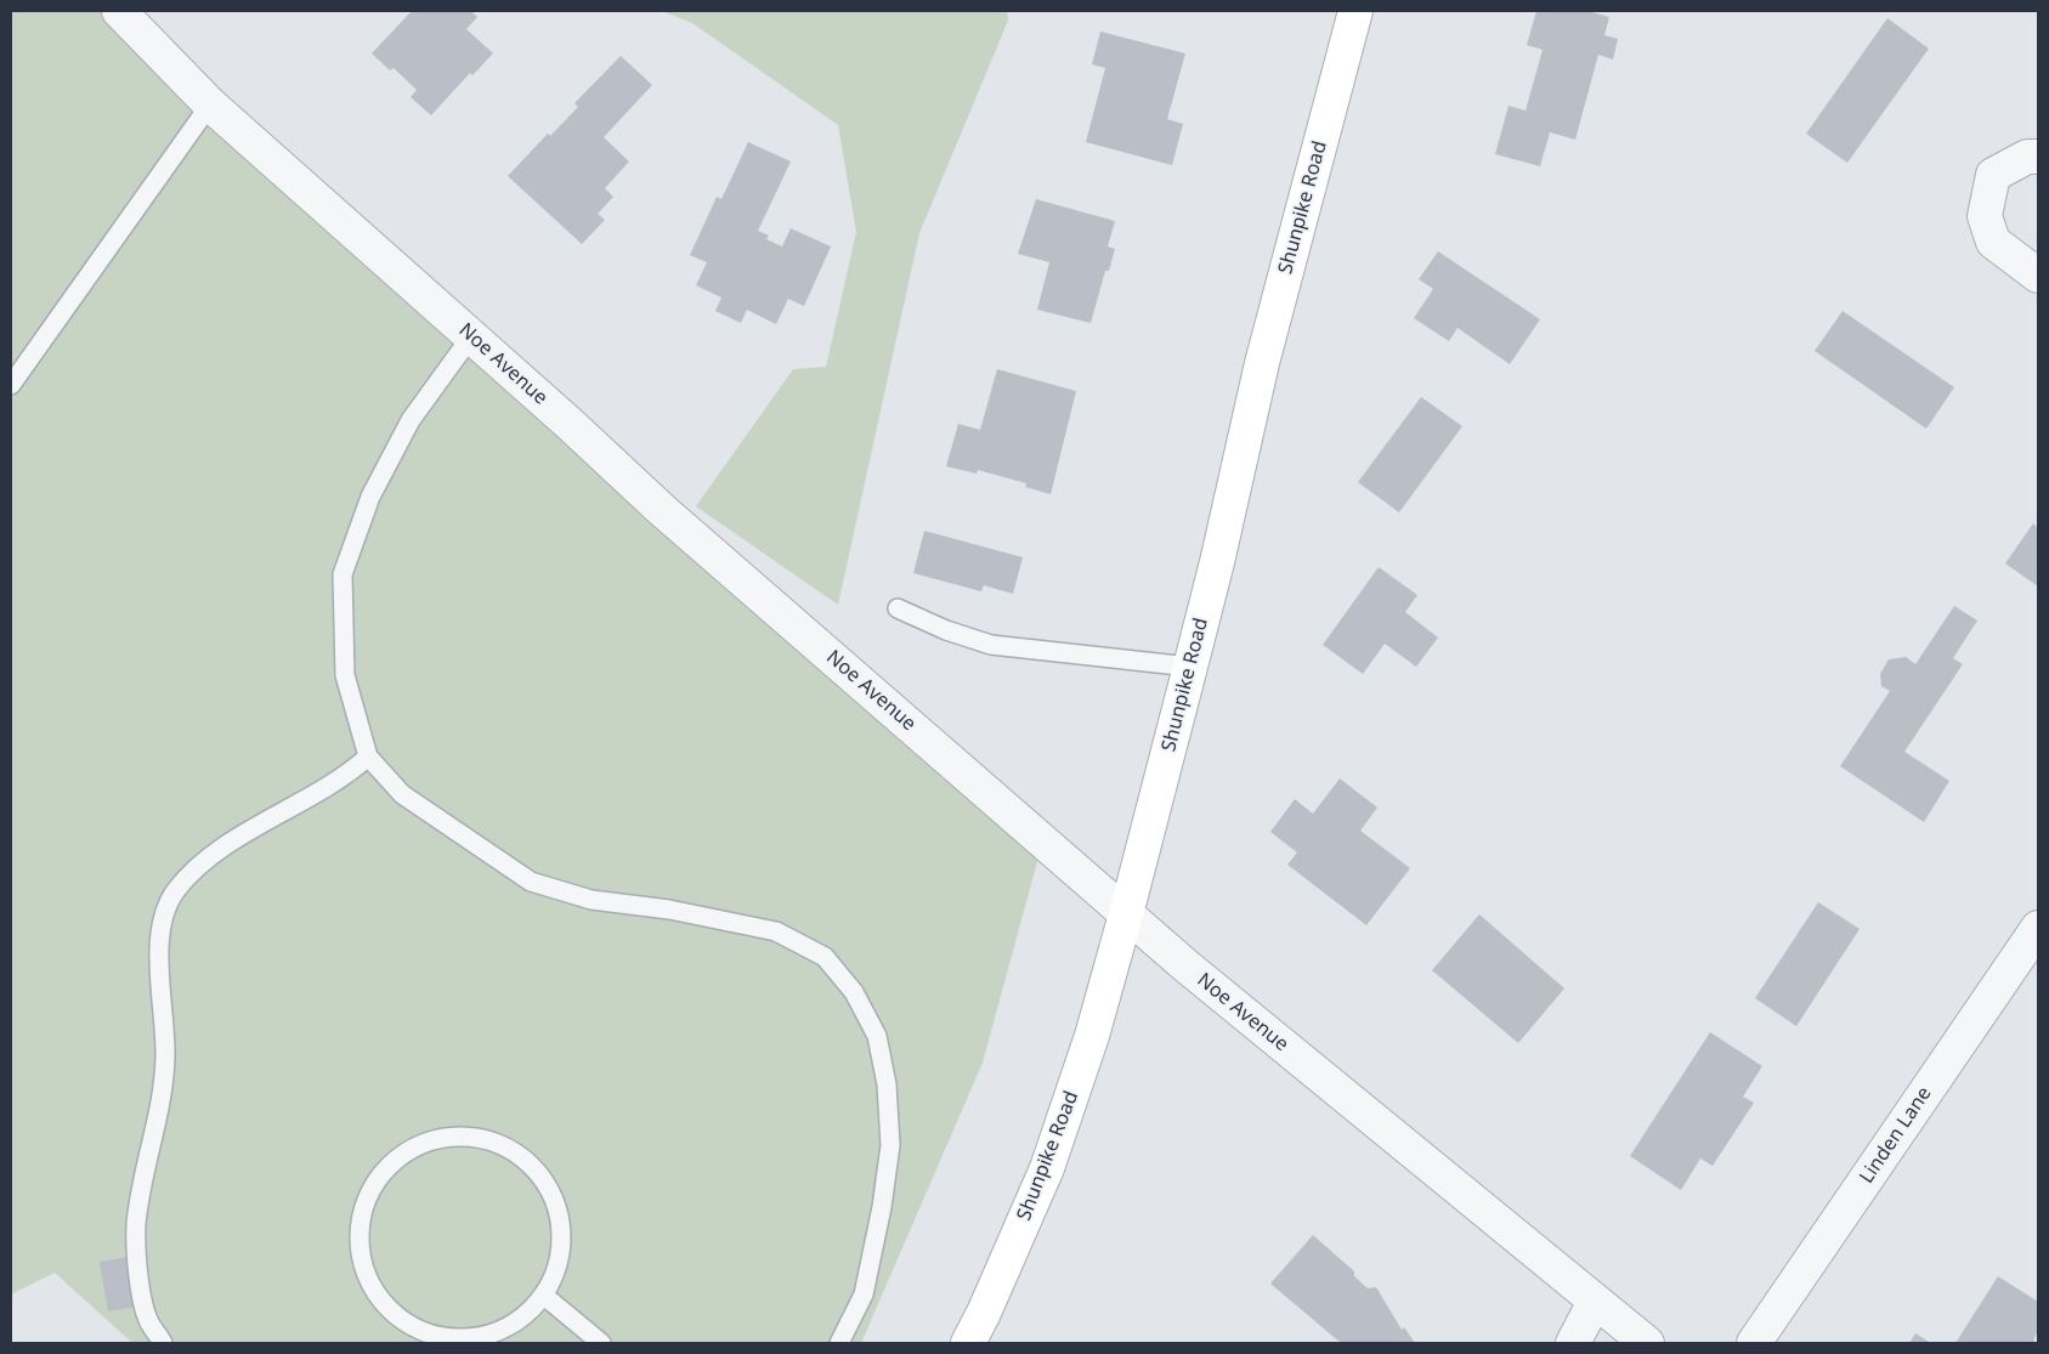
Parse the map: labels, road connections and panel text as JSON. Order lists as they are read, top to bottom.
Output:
{
  "streets": {
    "main road": ["Shunpike Road"],
    "street": ["Noe Avenue", "Linden Lane"]
  },
  "crossings": [
    ["Shunpike Road", "Noe Avenue"]
  ]
}
